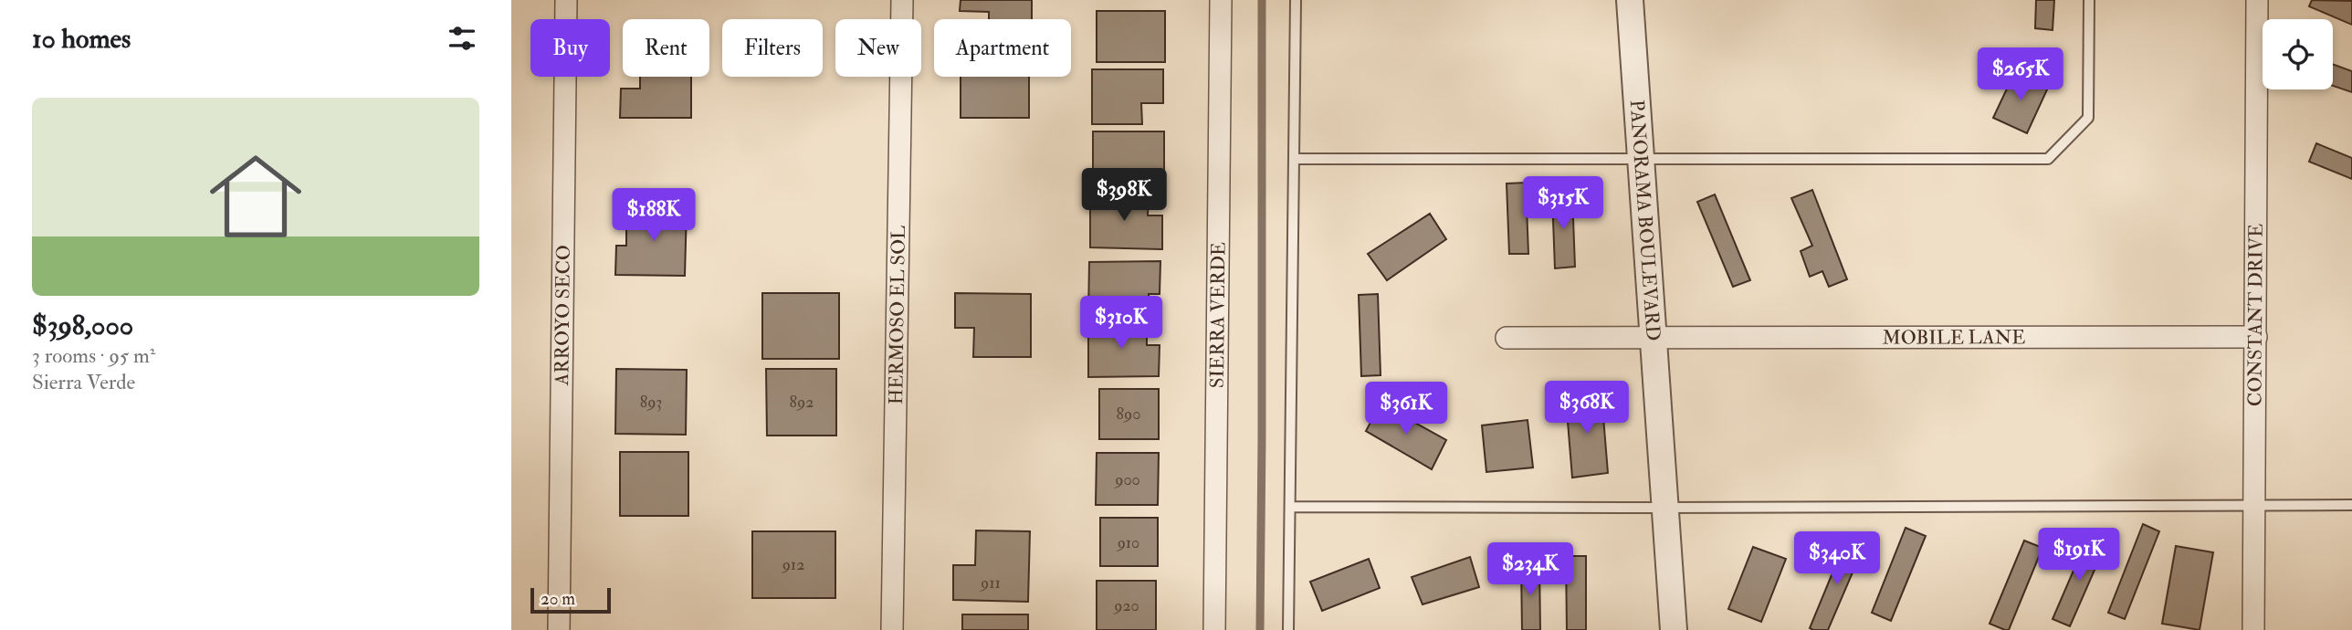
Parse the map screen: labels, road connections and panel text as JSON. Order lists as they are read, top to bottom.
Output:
{
  "streets": {
    "street": [
      "PANORAMA BOULEVARD",
      "ARROYO SECO",
      "HERMOSO EL SOL",
      "SIERRA VERDE",
      "CONSTANT DRIVE",
      "MOBILE LANE"
    ]
  },
  "crossings": [
    ["PANORAMA BOULEVARD", "MOBILE LANE"],
    ["CONSTANT DRIVE", "MOBILE LANE"]
  ],
  "house_numbers": [
    "893",
    "892",
    "890",
    "900",
    "910",
    "912",
    "911",
    "920"
  ],
  "scale_bar": "20 m",
  "page": {
    "heading": "10 homes",
    "chip": [
      "Buy",
      "Rent",
      "Filters",
      "New",
      "Apartment"
    ],
    "price": [
      "$265K",
      "$398K",
      "$315K",
      "$188K",
      "$310K",
      "$368K",
      "$361K",
      "$191K",
      "$340K",
      "$234K"
    ],
    "list": [
      {
        "name": "$398,000",
        "note": "3 rooms · 95 m² · Sierra Verde"
      }
    ],
    "scale": "20 m"
  }
}
